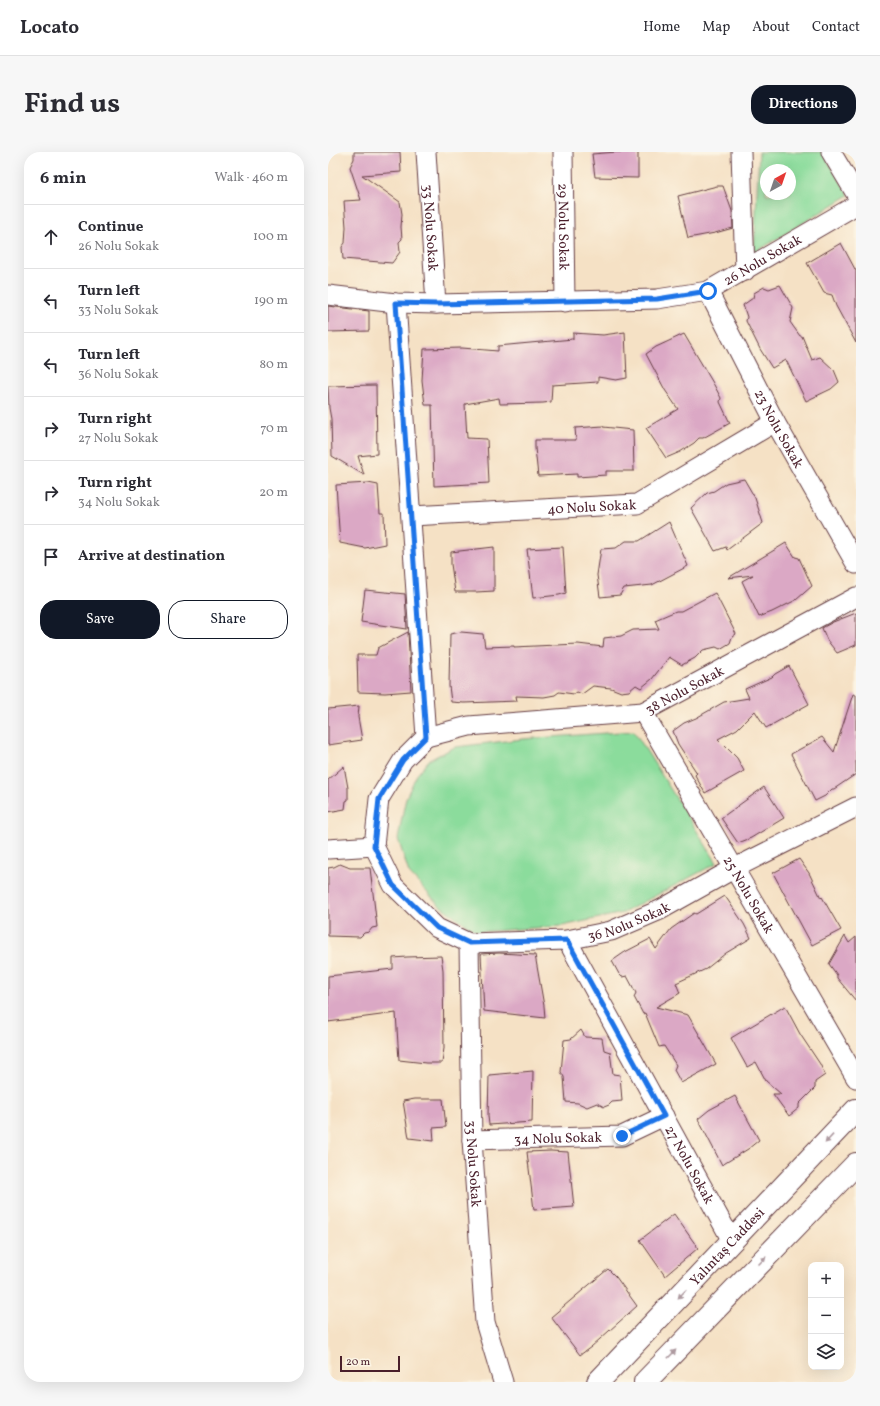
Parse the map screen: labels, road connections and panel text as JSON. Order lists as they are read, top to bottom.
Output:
{
  "streets": {
    "main road": ["Yalıntaş Caddesi"],
    "street": [
      "29 Nolu Sokak",
      "33 Nolu Sokak",
      "26 Nolu Sokak",
      "23 Nolu Sokak",
      "40 Nolu Sokak",
      "38 Nolu Sokak",
      "25 Nolu Sokak",
      "36 Nolu Sokak",
      "34 Nolu Sokak",
      "27 Nolu Sokak"
    ]
  },
  "crossings": [
    ["29 Nolu Sokak", "26 Nolu Sokak"],
    ["33 Nolu Sokak", "26 Nolu Sokak"],
    ["33 Nolu Sokak", "36 Nolu Sokak"],
    ["33 Nolu Sokak", "34 Nolu Sokak"],
    ["26 Nolu Sokak", "23 Nolu Sokak"],
    ["23 Nolu Sokak", "40 Nolu Sokak"],
    ["38 Nolu Sokak", "25 Nolu Sokak"],
    ["25 Nolu Sokak", "36 Nolu Sokak"],
    ["36 Nolu Sokak", "27 Nolu Sokak"],
    ["34 Nolu Sokak", "27 Nolu Sokak"],
    ["27 Nolu Sokak", "Yalıntaş Caddesi"]
  ],
  "scale_bar": "20 m",
  "north": "top right",
  "page": {
    "header": "Locato",
    "nav": [
      "Home",
      "Map",
      "About",
      "Contact"
    ],
    "title": "Find us",
    "buttons": [
      "Directions",
      ["Save", "Share"]
    ],
    "heading": ["6 min", "Walk · 460 m"],
    "list": [
      ["Continue", "26 Nolu Sokak", "100 m"],
      ["Turn left", "33 Nolu Sokak", "190 m"],
      ["Turn left", "36 Nolu Sokak", "80 m"],
      ["Turn right", "27 Nolu Sokak", "70 m"],
      ["Turn right", "34 Nolu Sokak", "20 m"],
      "Arrive at destination"
    ],
    "map_buttons": ["+", "−"],
    "scale": "20 m"
  }
}
